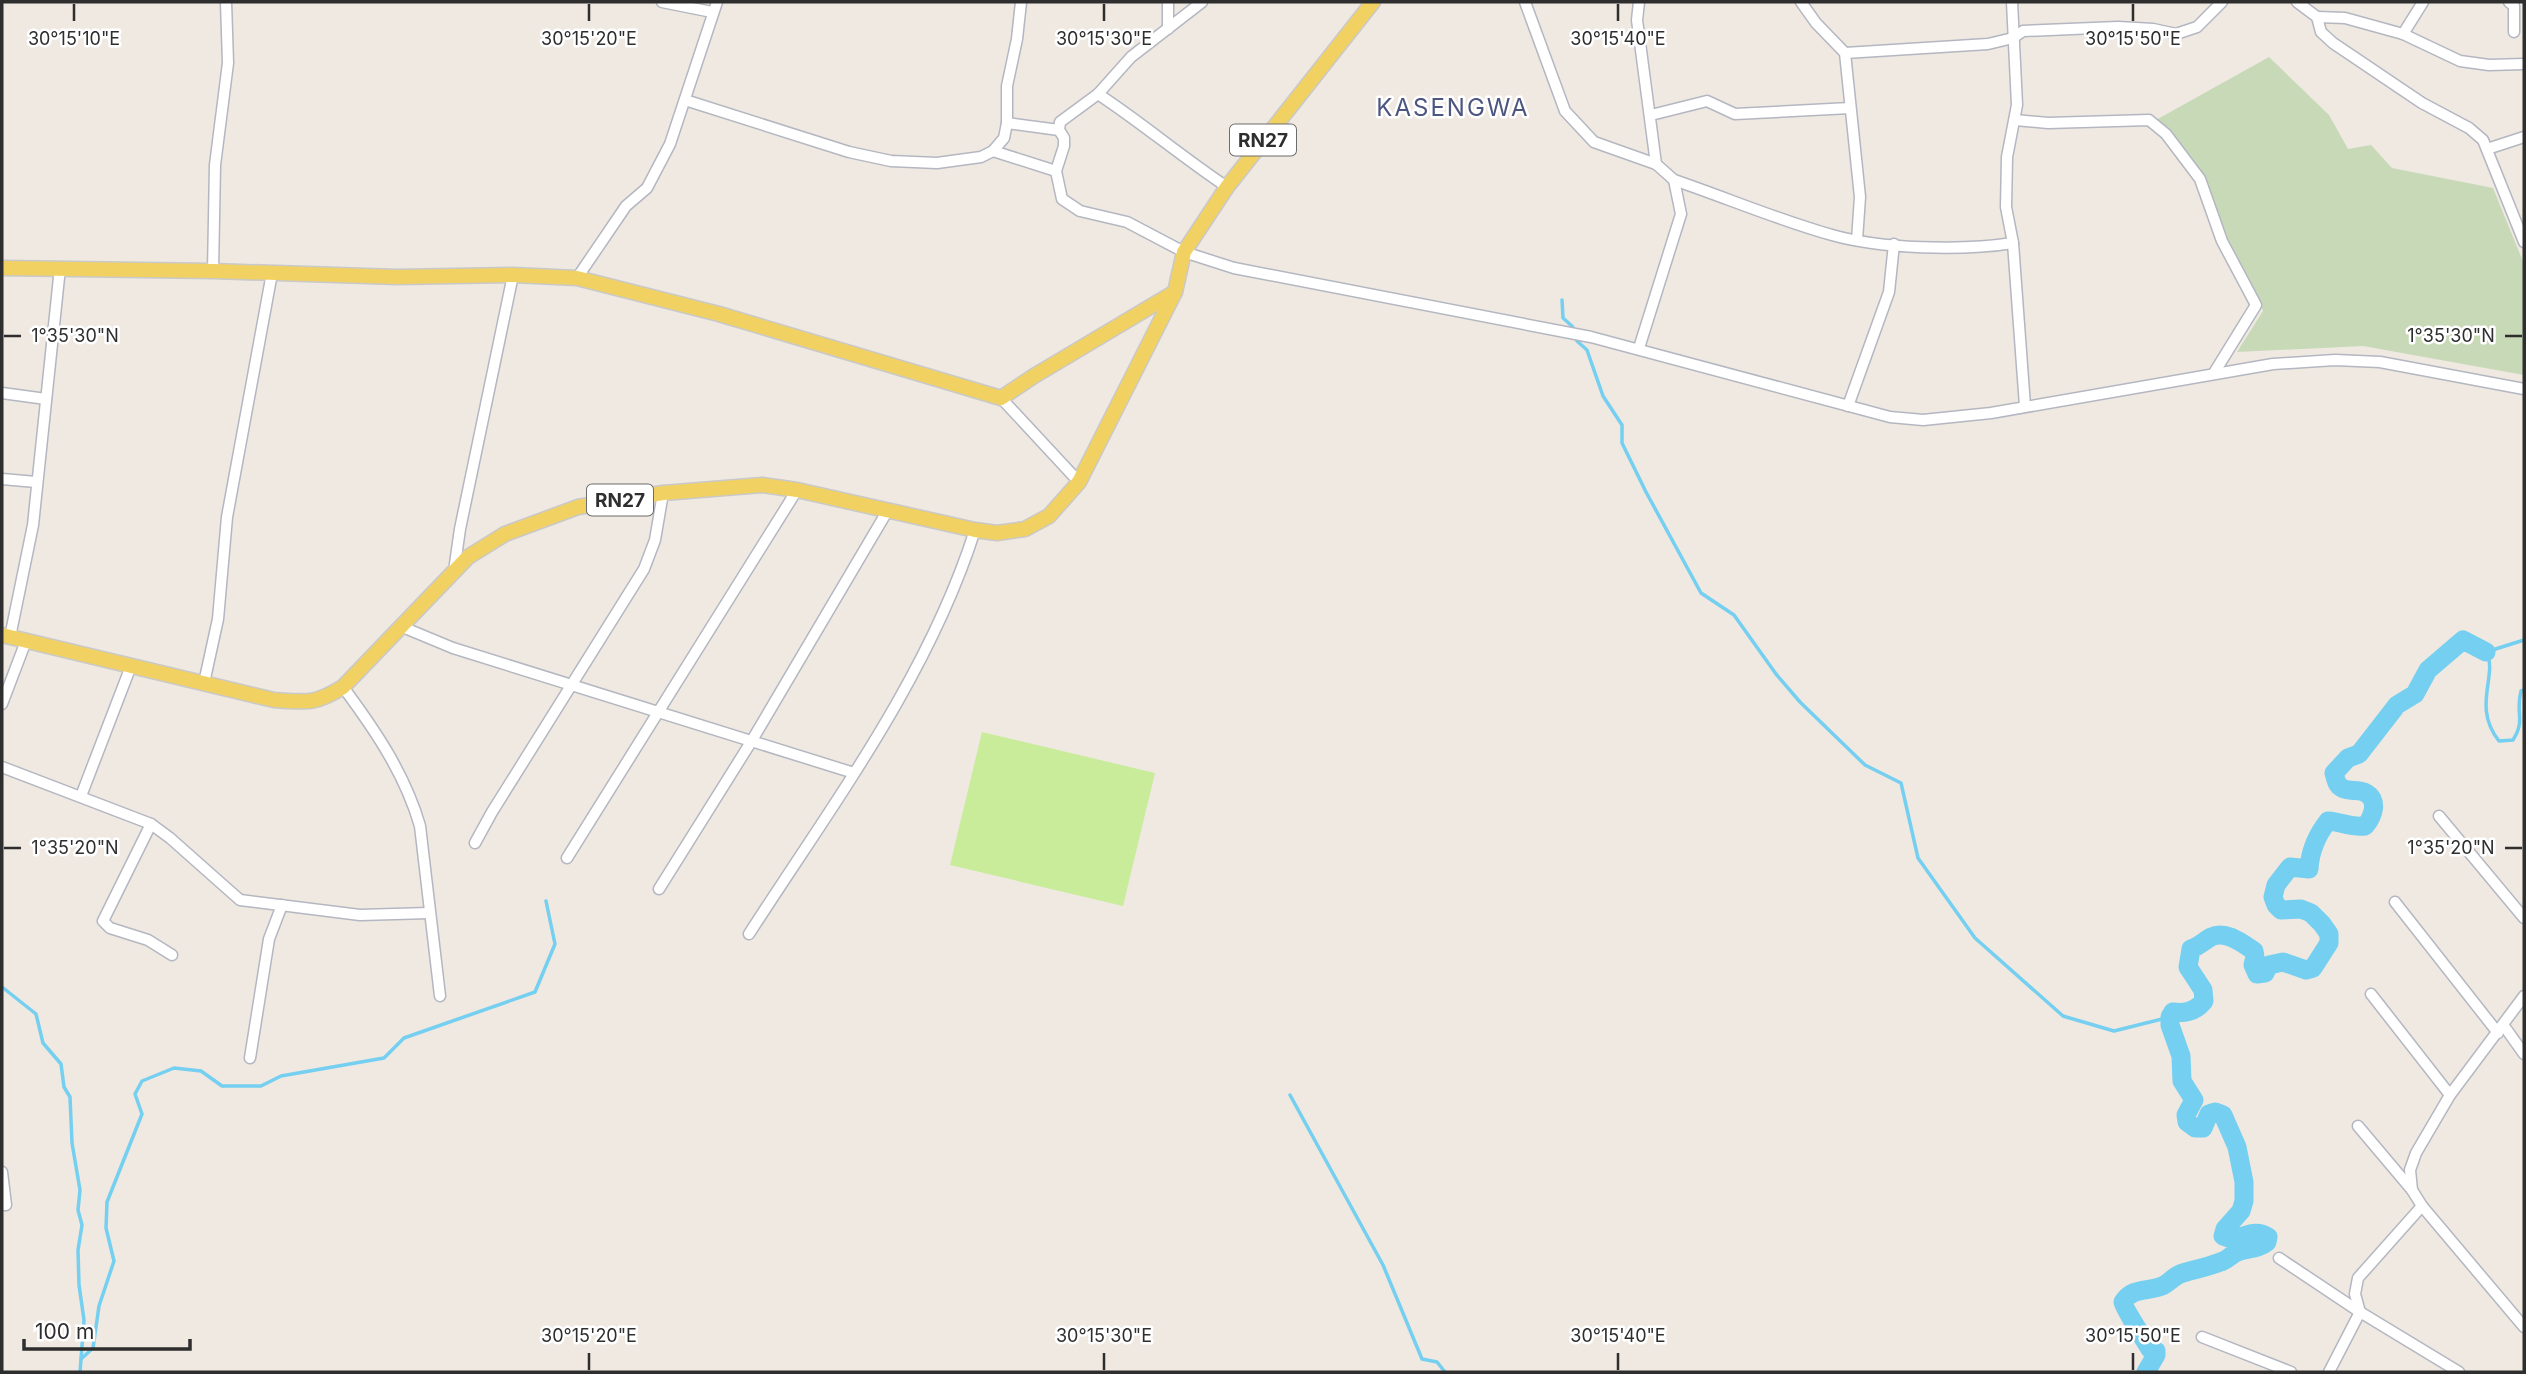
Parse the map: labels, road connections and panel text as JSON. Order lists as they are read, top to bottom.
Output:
{
  "streets": {
    "main road": ["RN27"]
  },
  "districts": ["KASENGWA"],
  "scale_bar": "100 m",
  "coordinates": [
    "30°15'10\"E",
    "30°15'20\"E",
    "30°15'30\"E",
    "30°15'40\"E",
    "30°15'50\"E",
    "1°35'30\"N",
    "1°35'20\"N"
  ]
}
